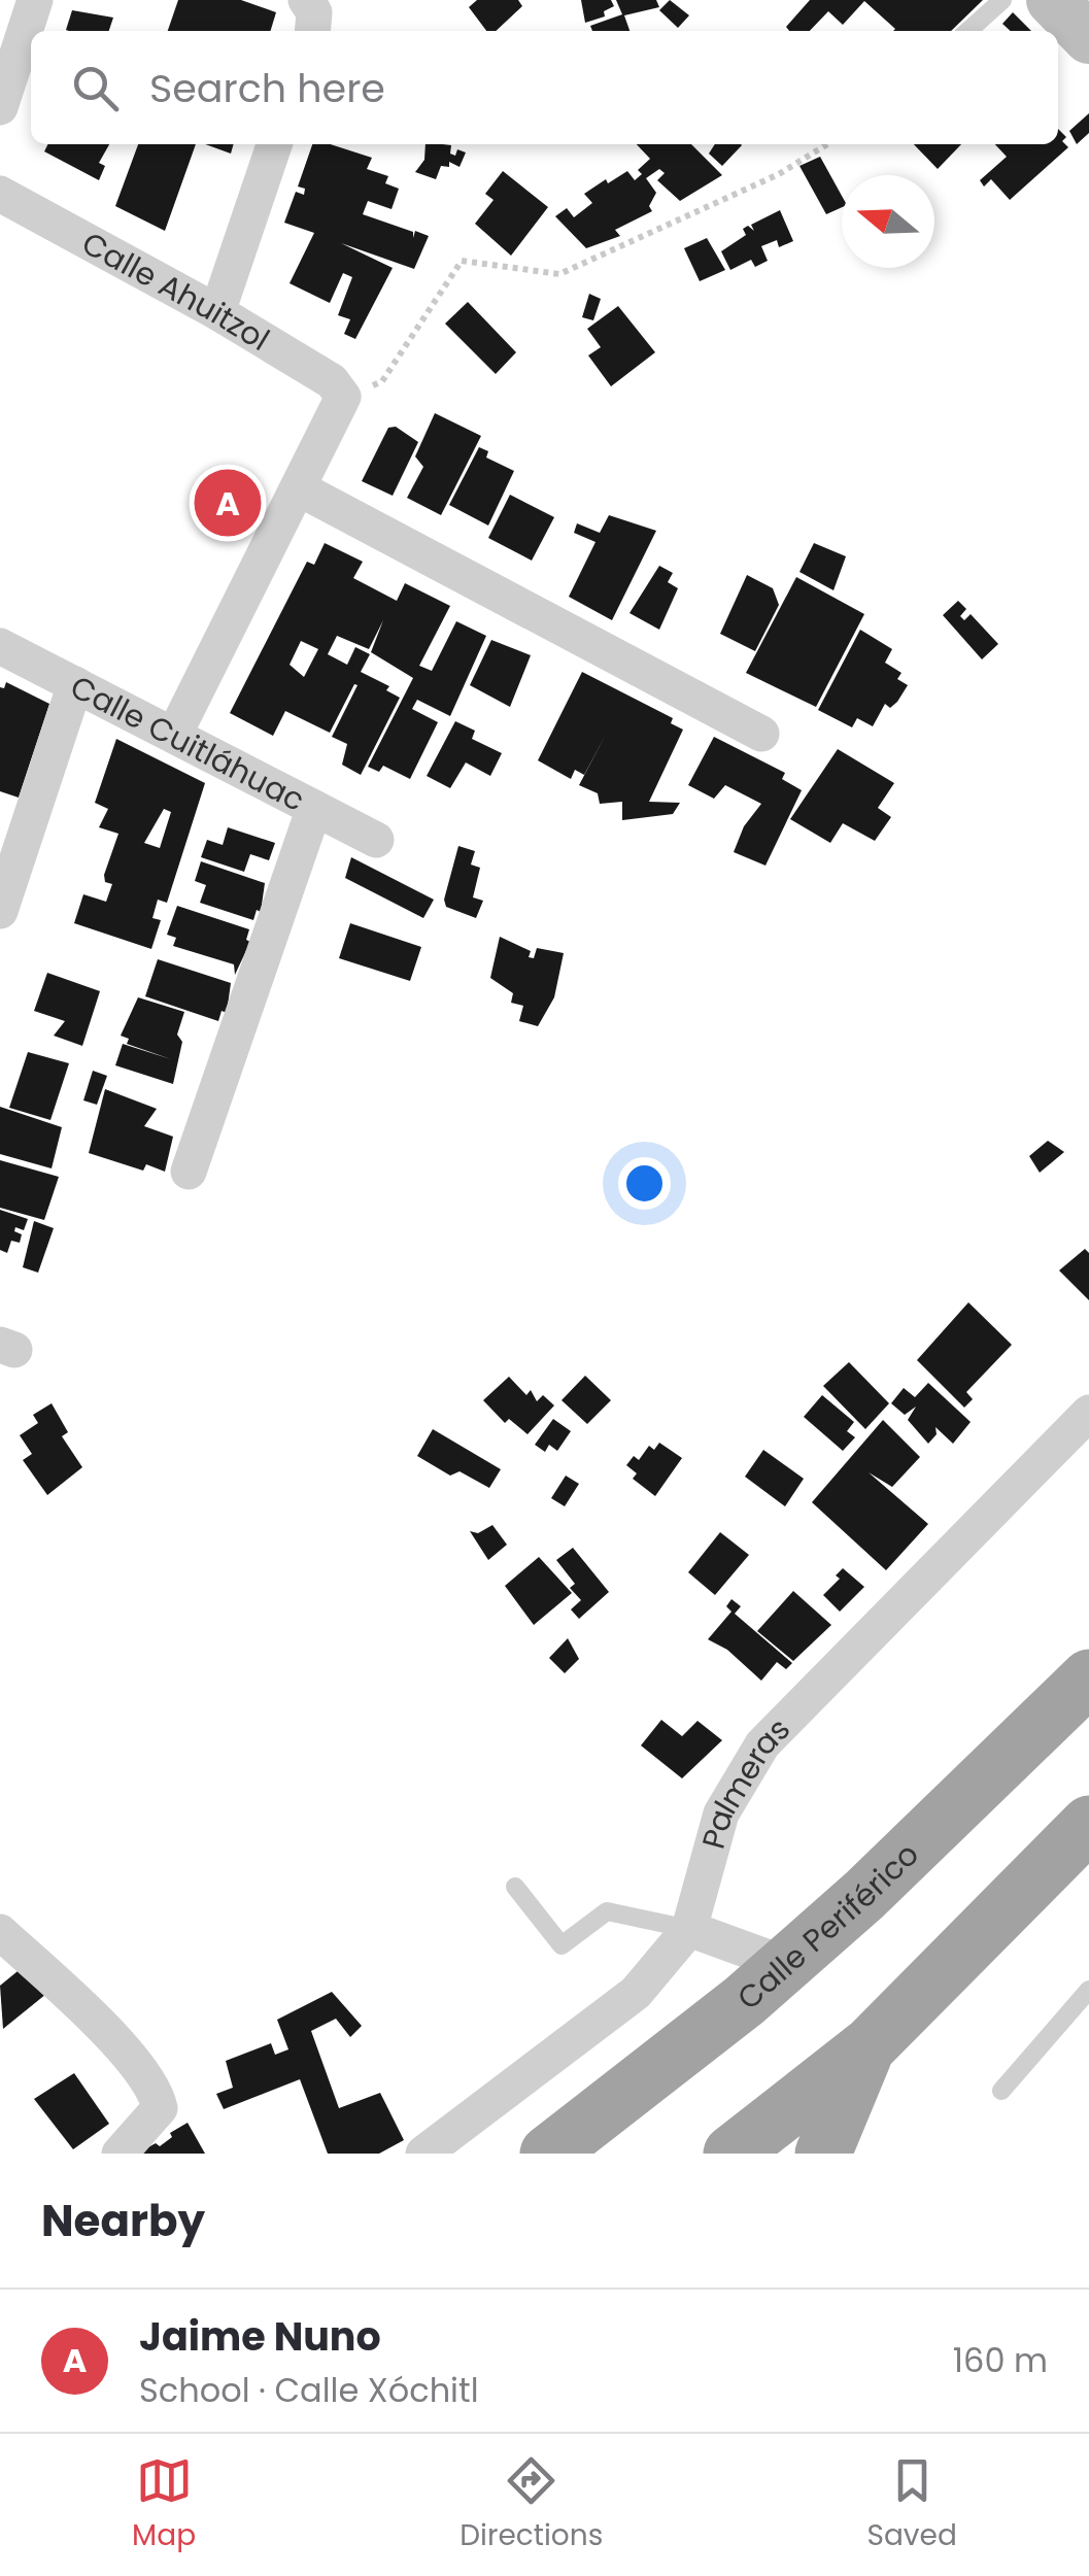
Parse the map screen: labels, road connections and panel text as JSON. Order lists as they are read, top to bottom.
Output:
{
  "streets": {
    "highway": ["Calle Periférico"],
    "street": ["Calle Ahuitzol", "Calle Cuitláhuac", "Palmeras"]
  },
  "north": "left",
  "page": {
    "search": "Search here",
    "pins": "A",
    "heading": "Nearby",
    "list": [
      {
        "mark": "A",
        "name": "Jaime Nuno",
        "note": "School · Calle Xóchitl",
        "value": "160 m"
      }
    ],
    "nav": ["Map", "Directions", "Saved"]
  }
}
